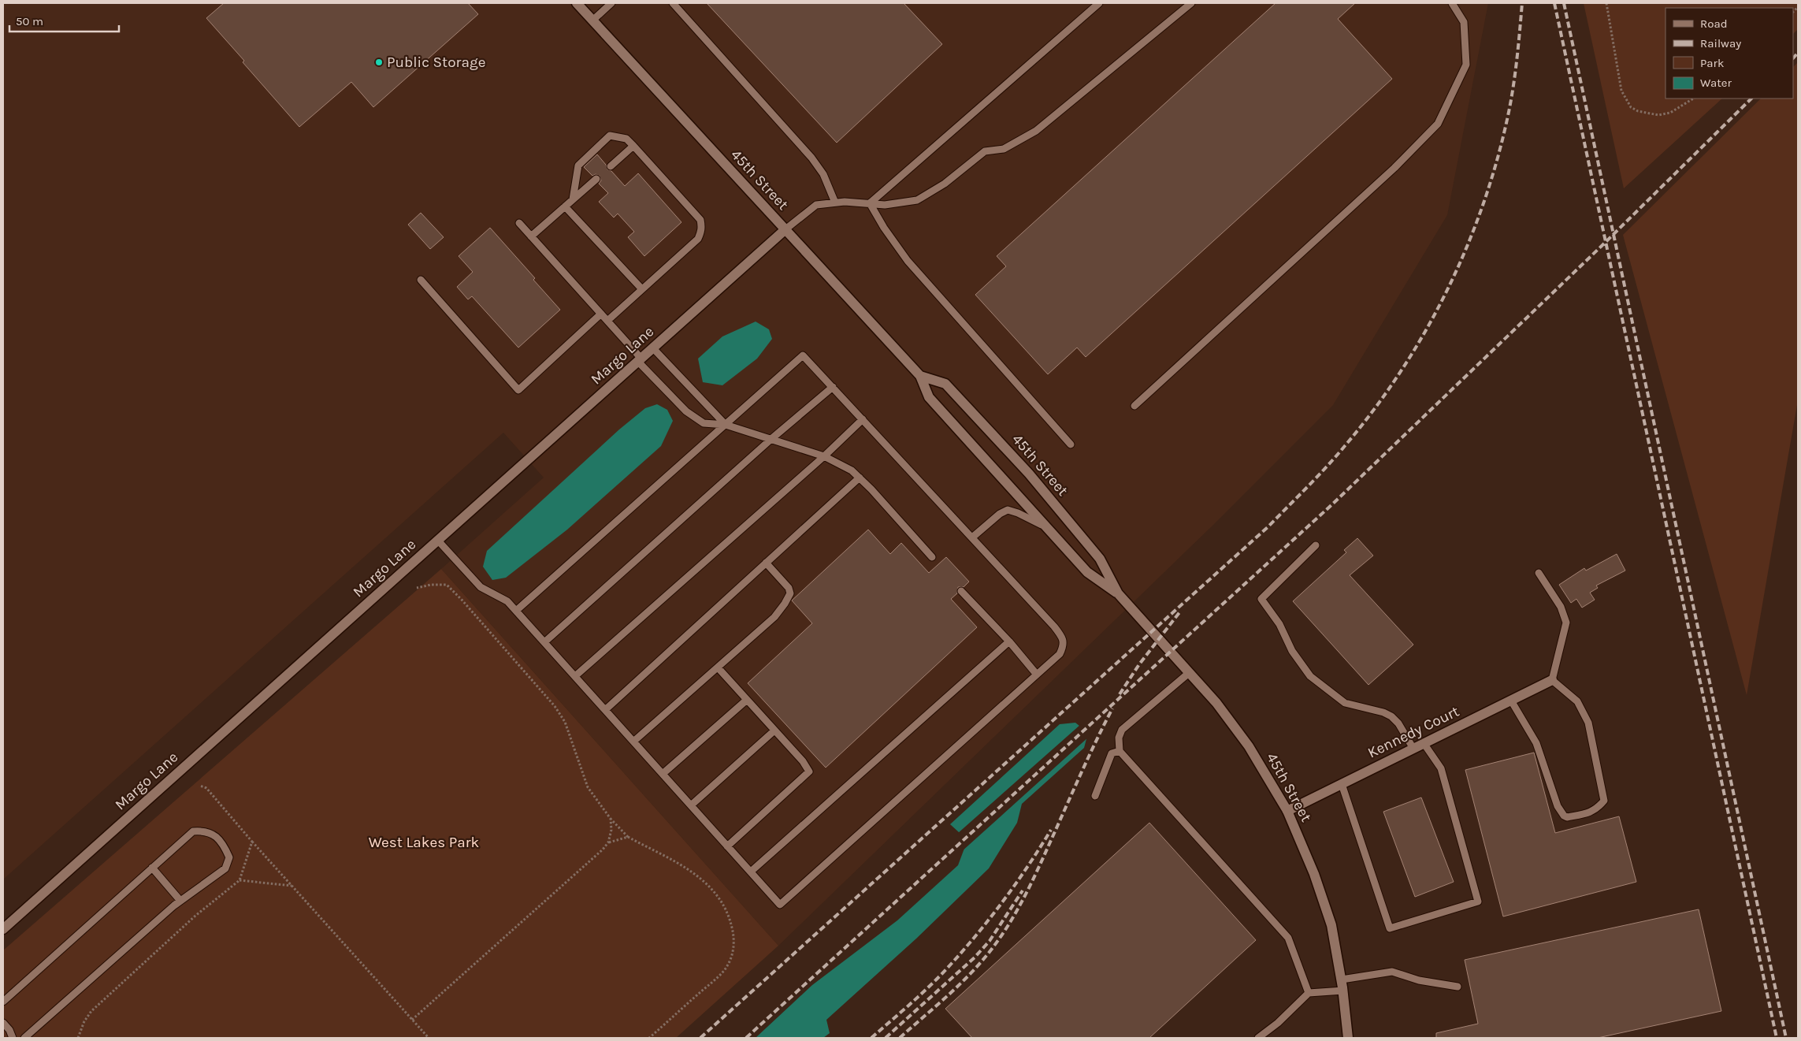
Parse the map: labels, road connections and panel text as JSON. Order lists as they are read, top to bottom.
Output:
{
  "streets": {
    "main road": ["45th Street", "Margo Lane", "Kennedy Court"]
  },
  "crossings": [
    ["45th Street", "Margo Lane"],
    ["45th Street", "Kennedy Court"]
  ],
  "parks": ["West Lakes Park"],
  "places": ["Public Storage"],
  "legend": [
    "Road",
    "Railway",
    "Park",
    "Water"
  ],
  "scale_bar": "50 m"
}
